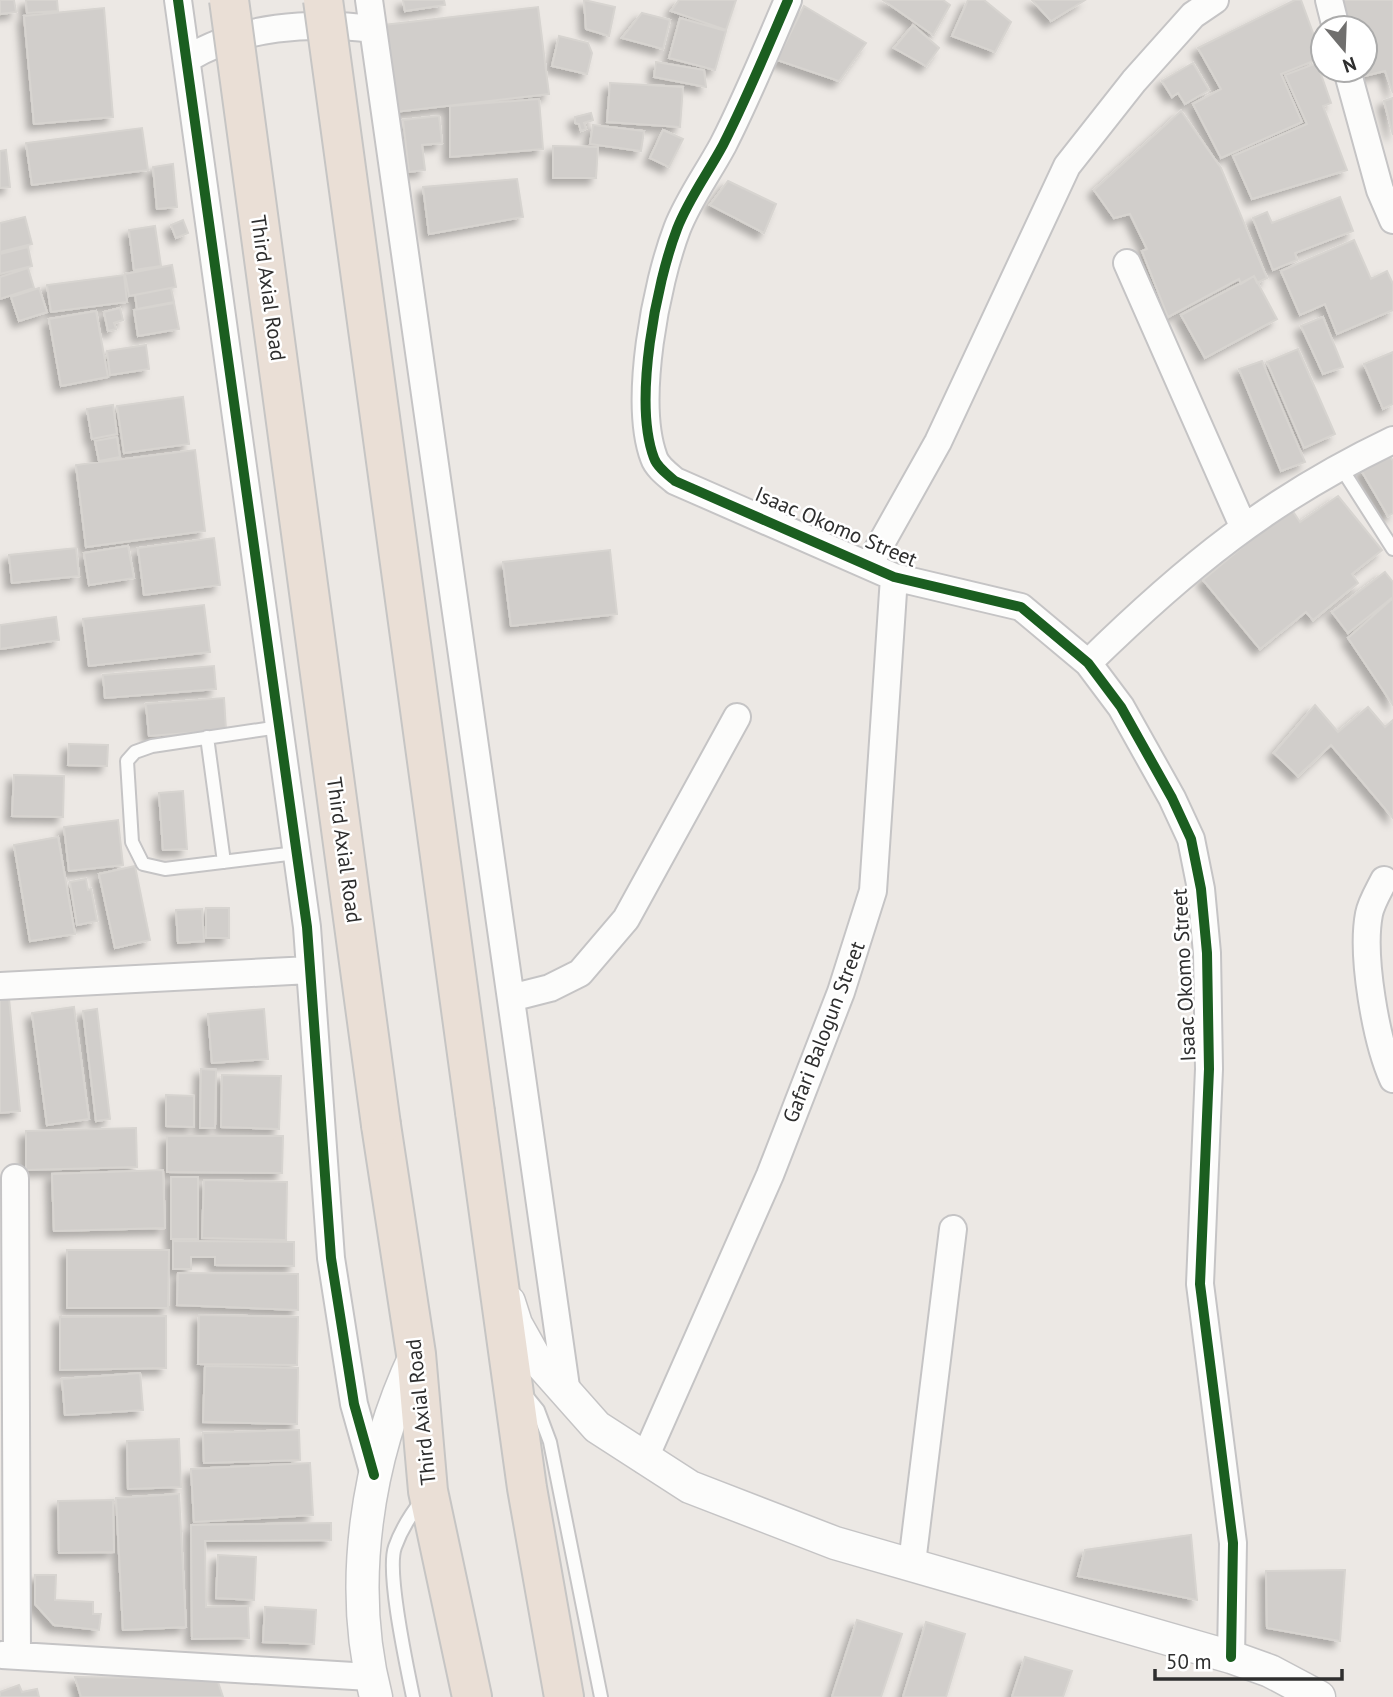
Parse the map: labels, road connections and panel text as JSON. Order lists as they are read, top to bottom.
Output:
{
  "streets": {
    "highway": ["Third Axial Road"],
    "street": ["Isaac Okomo Street", "Gafari Balogun Street"]
  },
  "crossings": [
    ["Isaac Okomo Street", "Gafari Balogun Street"]
  ],
  "scale_bar": "50 m",
  "north": "bottom"
}
